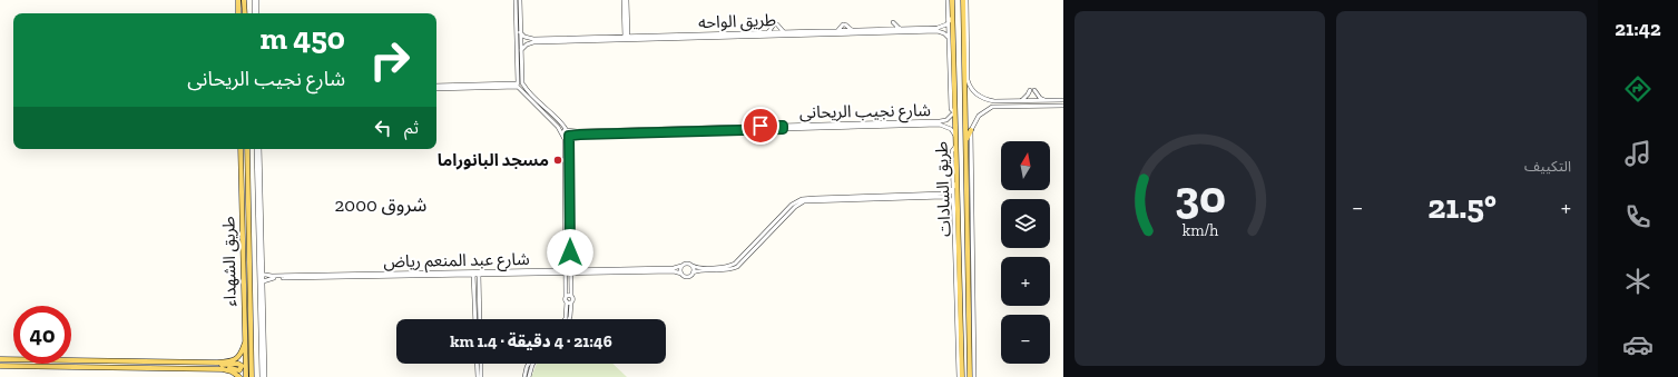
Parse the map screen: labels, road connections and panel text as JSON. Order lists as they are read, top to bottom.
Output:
{
  "streets": {
    "main road": ["طريق السادات", "طريق الشهداء"],
    "street": ["طريق الواحه", "شارع نجيب الريحانى", "شارع عبد المنعم رياض"]
  },
  "crossings": [
    ["طريق الواحه", "طريق السادات"],
    ["شارع نجيب الريحانى", "طريق السادات"]
  ],
  "districts": ["شروق 2000"],
  "places": ["مسجد البانوراما"],
  "north": "top",
  "page": {
    "tabs": "21:42",
    "tile": "التكييف",
    "turn": ["450 m", "شارع نجيب الريحانى"],
    "then": "ثم",
    "map_buttons": ["+", "−"],
    "heat": ["−", "21.5°", "+"],
    "limit": "40",
    "trip": "21:46 · 4 دقيقة · 1.4 km",
    "gauge": ["30", "km/h"]
  }
}
